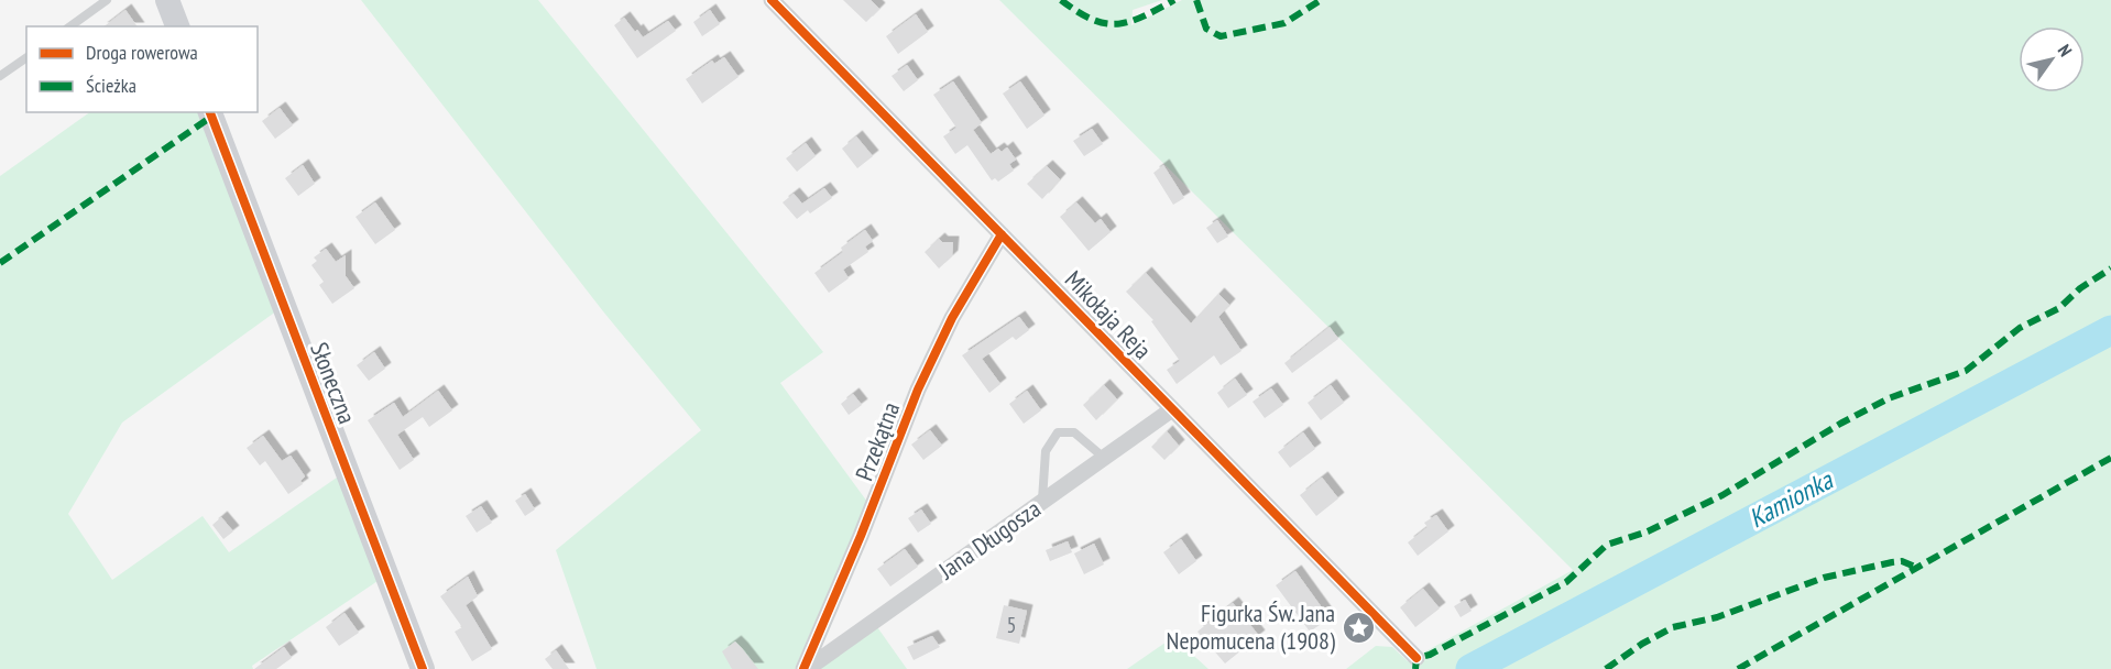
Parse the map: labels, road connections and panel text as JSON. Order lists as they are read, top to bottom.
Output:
{
  "streets": {
    "street": [
      "Mikołaja Reja",
      "Słoneczna",
      "Przekątna",
      "Jana Długosza"
    ]
  },
  "crossings": [
    ["Mikołaja Reja", "Przekątna"],
    ["Mikołaja Reja", "Jana Długosza"],
    ["Przekątna", "Jana Długosza"]
  ],
  "water": ["Kamionka"],
  "places": {
    "place": ["Figurka Św. Jana Nepomucena (1908)"]
  },
  "house_numbers": ["5"],
  "legend": ["Droga rowerowa", "Ścieżka"],
  "north": "top right"
}
